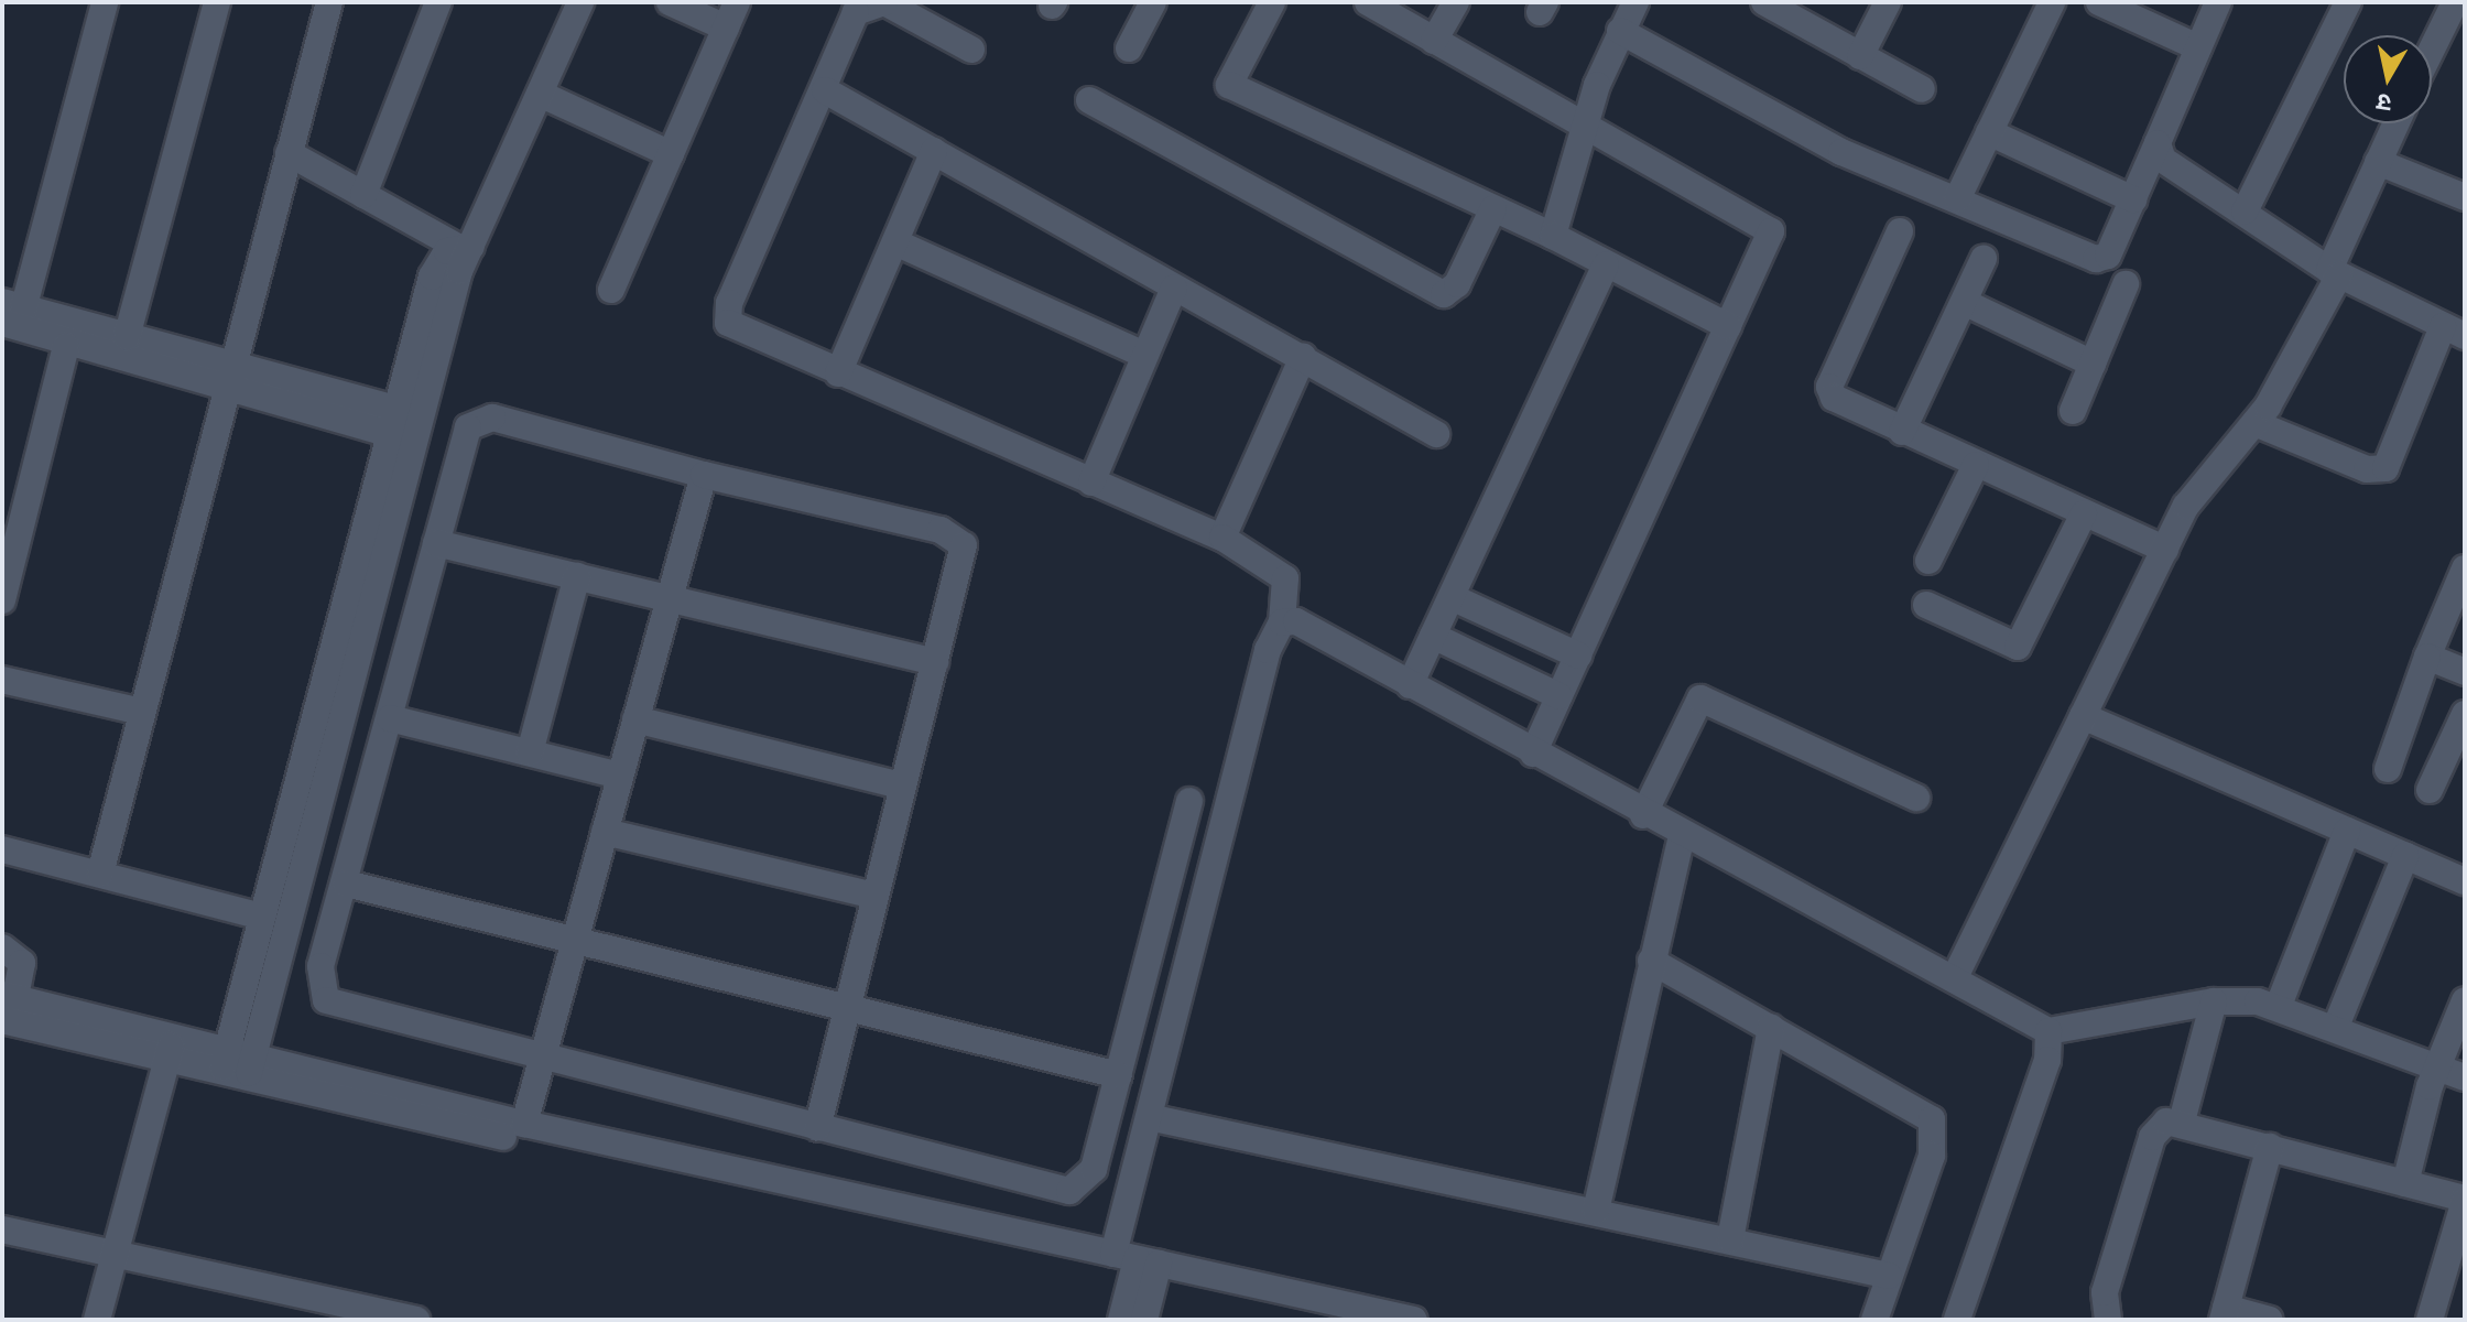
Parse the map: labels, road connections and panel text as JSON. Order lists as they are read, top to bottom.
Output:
{
  "north": "bottom"
}
